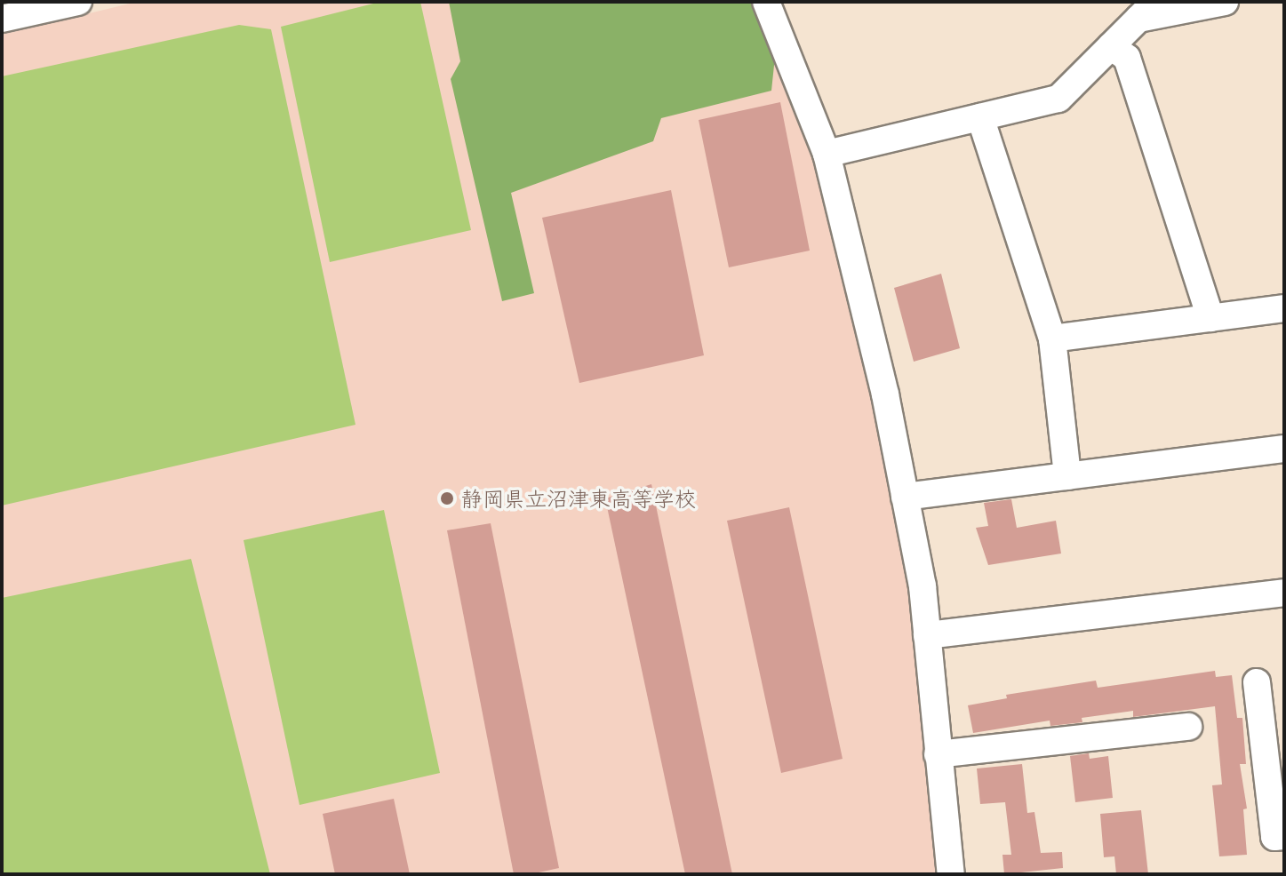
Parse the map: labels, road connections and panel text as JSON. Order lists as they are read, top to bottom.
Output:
{
  "places": ["静岡県立沼津東高等学校"]
}
